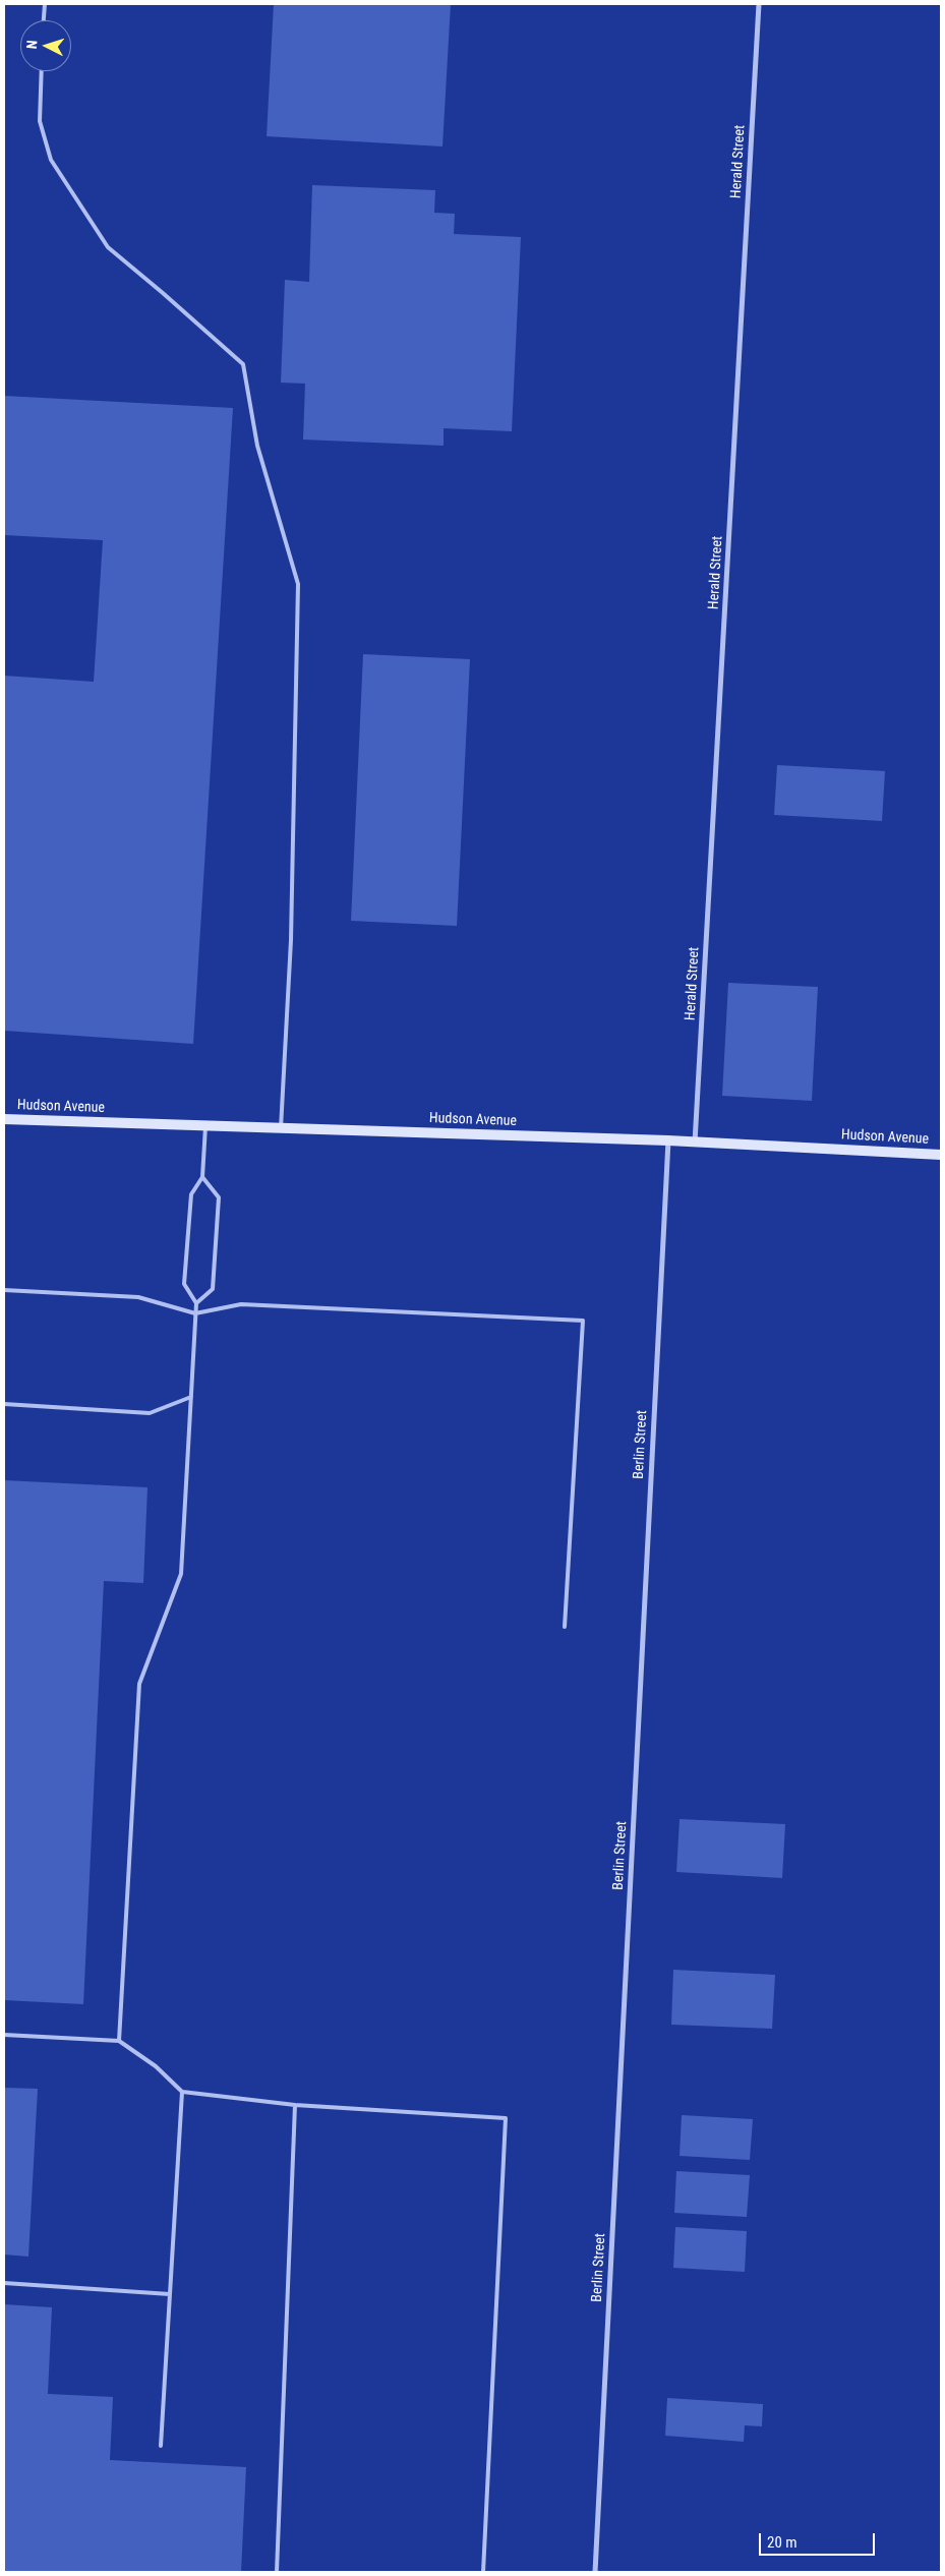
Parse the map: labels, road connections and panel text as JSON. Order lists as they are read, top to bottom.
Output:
{
  "streets": {
    "main road": ["Hudson Avenue"],
    "street": ["Herald Street", "Berlin Street"]
  },
  "crossings": [
    ["Herald Street", "Hudson Avenue"],
    ["Hudson Avenue", "Berlin Street"]
  ],
  "scale_bar": "20 m",
  "north": "left"
}
